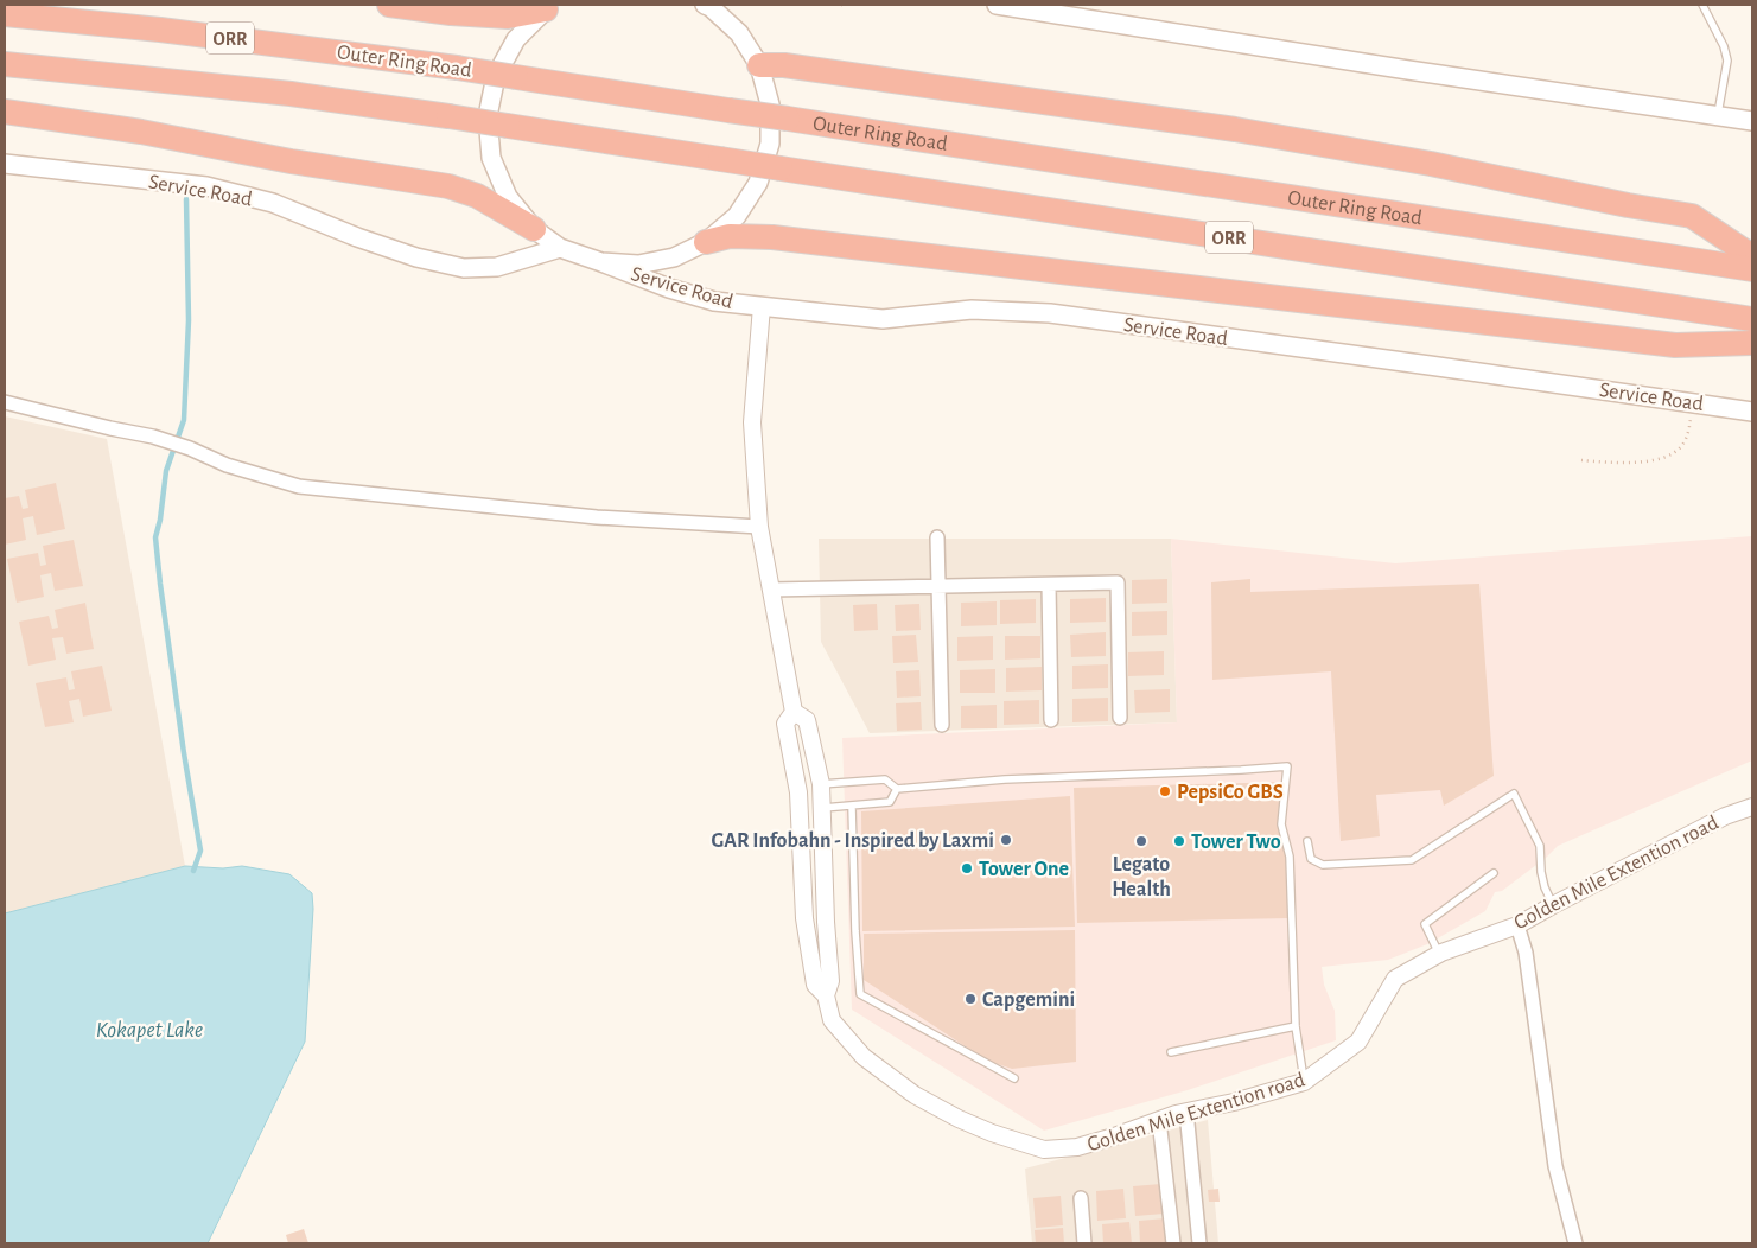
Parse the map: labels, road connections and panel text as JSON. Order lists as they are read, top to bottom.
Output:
{
  "streets": {
    "highway": ["ORR", "Outer Ring Road"],
    "main road": ["Service Road"],
    "street": ["Golden Mile Extention road"]
  },
  "crossings": [
    ["Service Road", "Golden Mile Extention road"]
  ],
  "water": ["Kokapet Lake"],
  "places": [
    "PepsiCo GBS",
    "GAR Infobahn - Inspired by Laxmi",
    "Legato Health",
    "Tower Two",
    "Tower One",
    "Capgemini"
  ]
}
